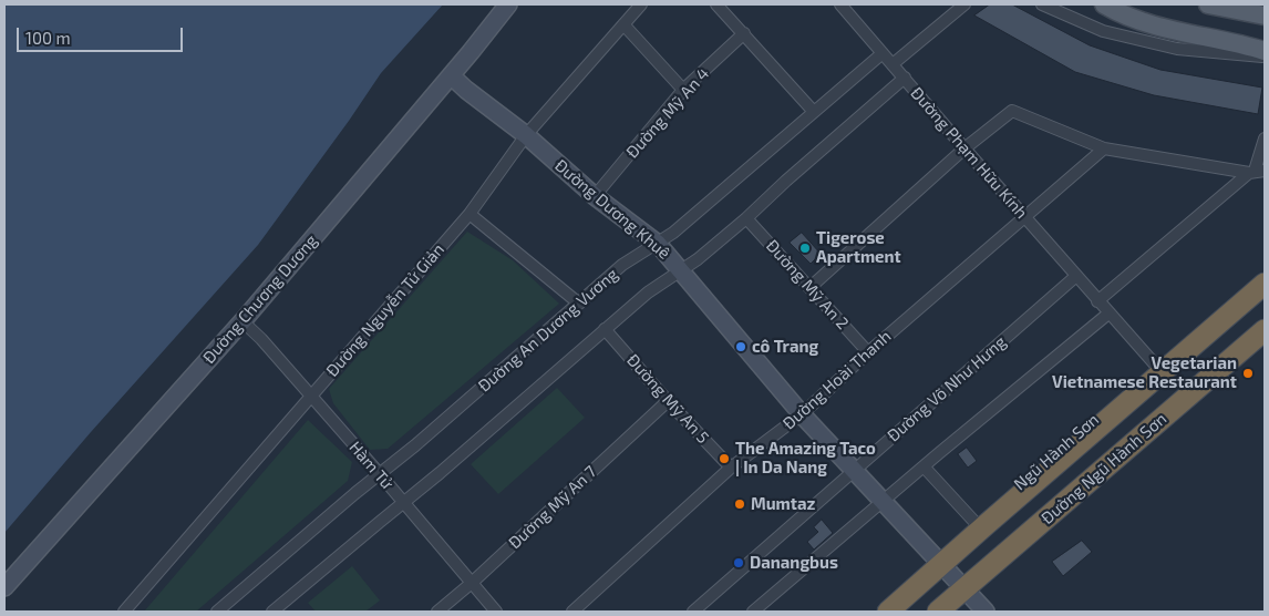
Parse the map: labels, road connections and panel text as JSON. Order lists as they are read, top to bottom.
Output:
{
  "streets": {
    "highway": ["Ngũ Hành Sơn", "Đường Ngũ Hành Sơn"],
    "main road": ["Đường Dương Khuê", "Đường Chương Dương"],
    "street": [
      "Đường Mỹ An 4",
      "Đường Phạm Hữu Kính",
      "Đường Mỹ An 2",
      "Đường Nguyễn Tử Giản",
      "Đường An Dương Vương",
      "Đường Hoài Thanh",
      "Đường Võ Như Hưng",
      "Đường Mỹ An 5",
      "Hàm Tử",
      "Đường Mỹ An 7"
    ]
  },
  "crossings": [
    ["Đường Mỹ An 4", "Đường Dương Khuê"],
    ["Đường Phạm Hữu Kính", "Đường An Dương Vương"],
    ["Đường Phạm Hữu Kính", "Đường Hoài Thanh"],
    ["Đường Phạm Hữu Kính", "Đường Võ Như Hưng"],
    ["Đường Phạm Hữu Kính", "Ngũ Hành Sơn"],
    ["Đường Dương Khuê", "Đường Chương Dương"],
    ["Đường Dương Khuê", "Đường Nguyễn Tử Giản"],
    ["Đường Dương Khuê", "Đường An Dương Vương"],
    ["Đường Dương Khuê", "Đường Hoài Thanh"],
    ["Đường Dương Khuê", "Đường Võ Như Hưng"],
    ["Đường Dương Khuê", "Ngũ Hành Sơn"],
    ["Đường Dương Khuê", "Đường Ngũ Hành Sơn"],
    ["Đường Mỹ An 2", "Đường Hoài Thanh"],
    ["Đường Chương Dương", "Hàm Tử"],
    ["Đường Nguyễn Tử Giản", "Hàm Tử"],
    ["Đường An Dương Vương", "Hàm Tử"],
    ["Đường Hoài Thanh", "Đường Mỹ An 5"],
    ["Đường Mỹ An 5", "Đường Mỹ An 7"],
    ["Hàm Tử", "Đường Mỹ An 7"]
  ],
  "places": [
    "Tigerose Apartment",
    "cô Trang",
    "Vegetarian Vietnamese Restaurant",
    "The Amazing Taco | In Da Nang",
    "Mumtaz",
    "Danangbus"
  ],
  "scale_bar": "100 m"
}
